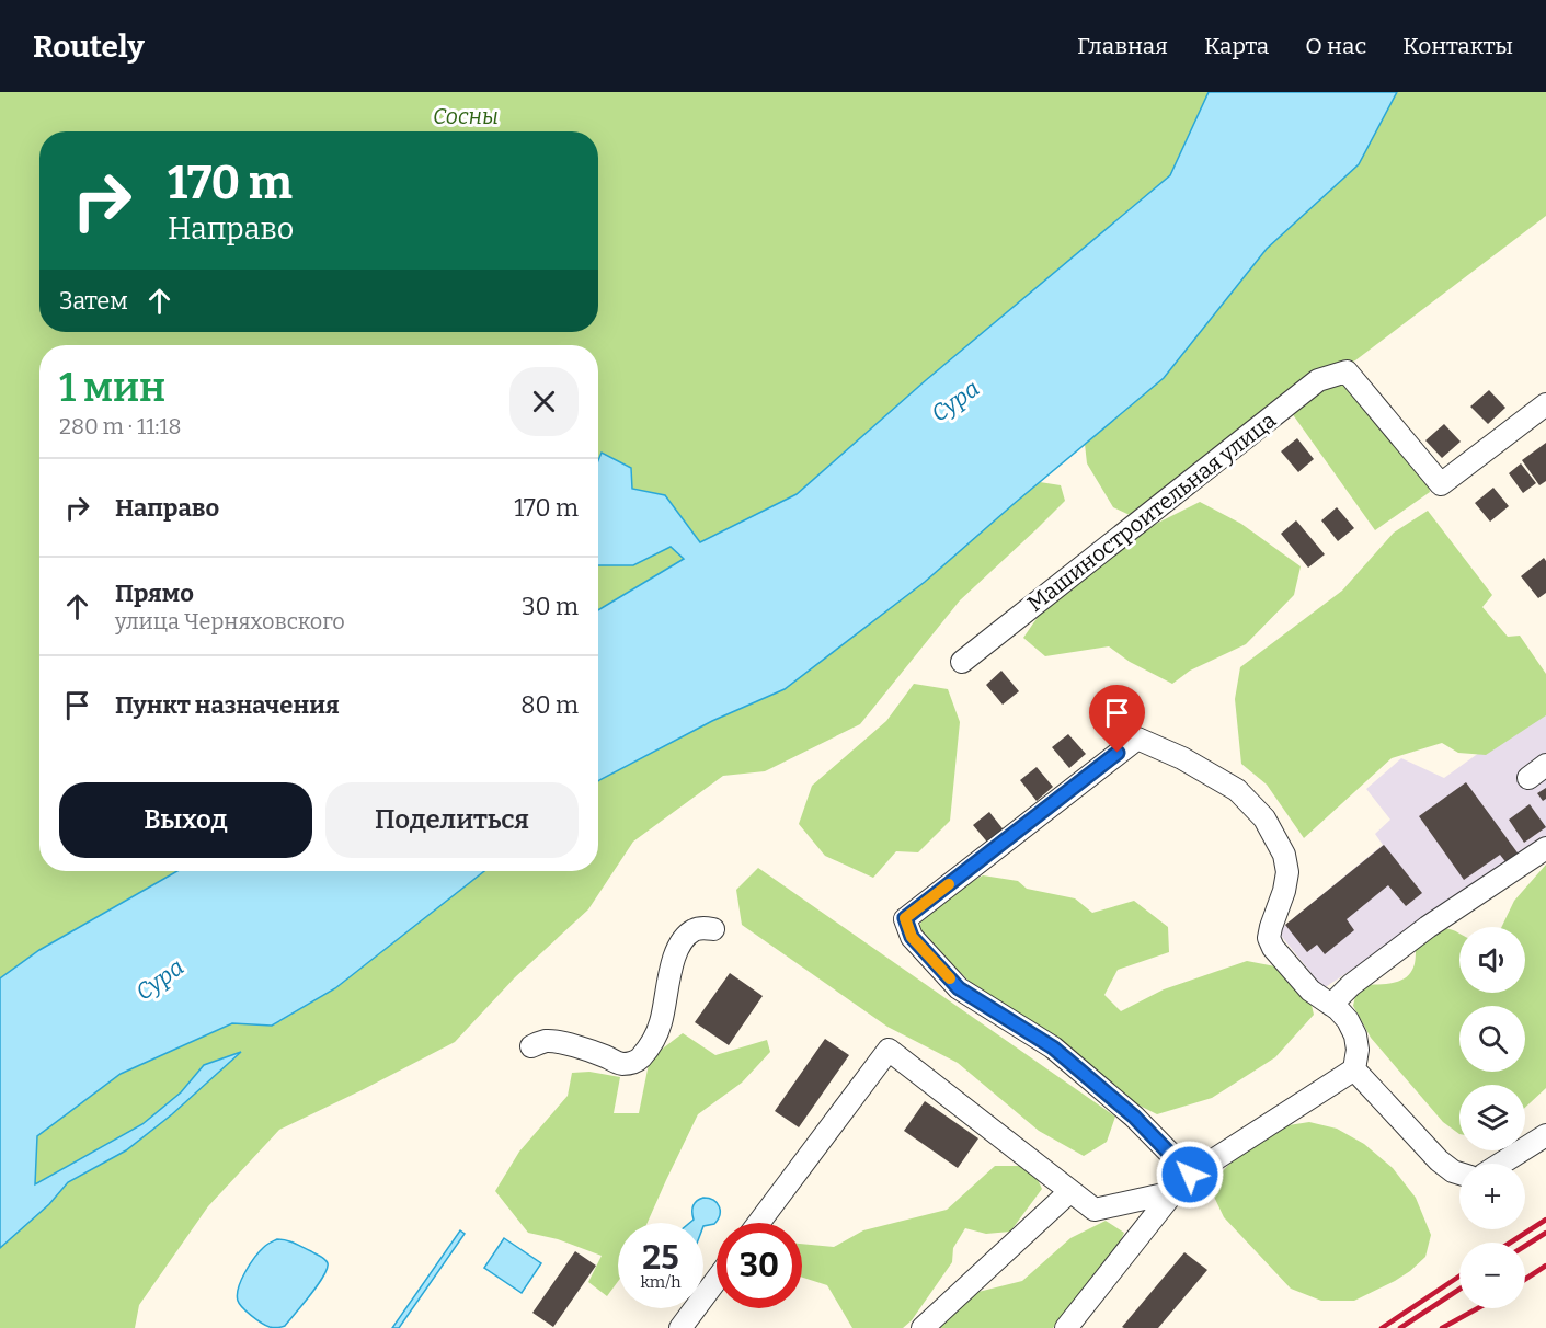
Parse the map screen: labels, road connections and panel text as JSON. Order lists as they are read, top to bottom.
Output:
{
  "streets": {
    "street": ["Машиностроительная улица"]
  },
  "water": ["Сура"],
  "parks": ["Сосны"],
  "page": {
    "header": "Routely",
    "nav": [
      "Главная",
      "Карта",
      "О нас",
      "Контакты"
    ],
    "turn": ["170 m", "Направо"],
    "then": "Затем",
    "heading": ["1 мин", "280 m · 11:18"],
    "list": [
      {
        "name": "Направо",
        "value": "170 m"
      },
      {
        "name": "Прямо",
        "note": "улица Черняховского",
        "value": "30 m"
      },
      {
        "name": "Пункт назначения",
        "value": "80 m"
      }
    ],
    "buttons": ["Выход", "Поделиться"],
    "map_buttons": ["+", "−"],
    "speed": "25 km/h",
    "limit": "30"
  }
}
